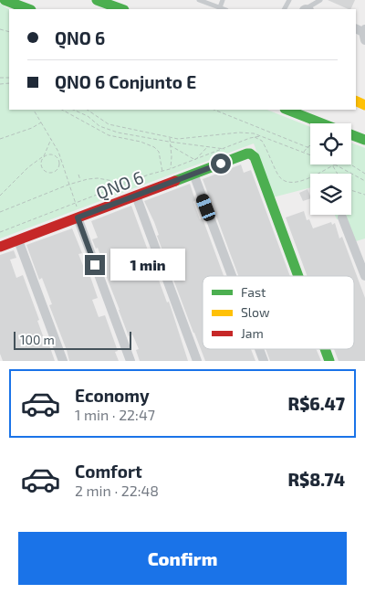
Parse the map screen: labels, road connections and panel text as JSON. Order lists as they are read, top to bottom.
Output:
{
  "streets": {
    "main road": ["QNO 6"]
  },
  "legend": ["Fast", "Slow", "Jam"],
  "scale_bar": "100 m",
  "page": {
    "banner": ["QNO 6", "QNO 6 Conjunto E"],
    "bubble": "1 min",
    "scale": "100 m",
    "list": [
      {
        "name": "Economy",
        "note": "1 min · 22:47",
        "value": "R$6.47"
      },
      {
        "name": "Comfort",
        "note": "2 min · 22:48",
        "value": "R$8.74"
      }
    ],
    "buttons": "Confirm"
  }
}
